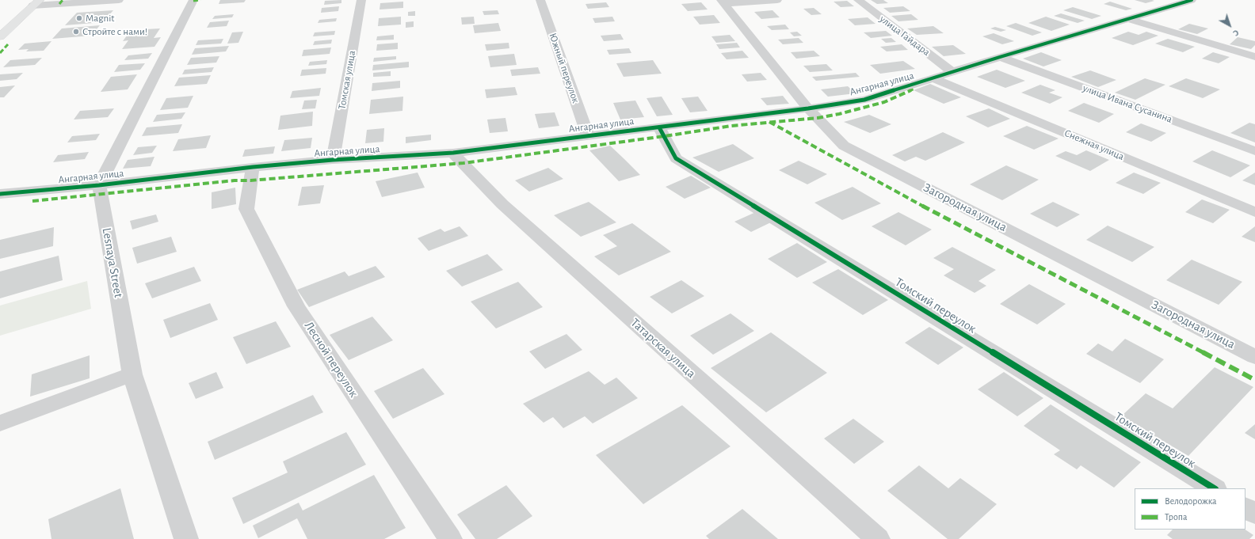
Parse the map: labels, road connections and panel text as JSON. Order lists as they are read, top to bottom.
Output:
{
  "streets": {
    "street": [
      "улица Гайдара",
      "Южный переулок",
      "Томская улица",
      "Ангарная улица",
      "улица Ивана Сусанина",
      "Снежная улица",
      "Загородная улица",
      "Lesnaya Street",
      "Томский переулок",
      "Татарская улица",
      "Лесной переулок"
    ]
  },
  "crossings": [
    ["улица Гайдара", "Ангарная улица"],
    ["Южный переулок", "Ангарная улица"],
    ["Томская улица", "Ангарная улица"],
    ["Ангарная улица", "улица Ивана Сусанина"],
    ["Ангарная улица", "Снежная улица"],
    ["Ангарная улица", "Загородная улица"],
    ["Ангарная улица", "Lesnaya Street"],
    ["Ангарная улица", "Томский переулок"],
    ["Ангарная улица", "Татарская улица"],
    ["Ангарная улица", "Лесной переулок"]
  ],
  "places": ["Magnit", "Стройте с нами!"],
  "legend": ["Велодорожка", "Тропа"],
  "north": "bottom right"
}
